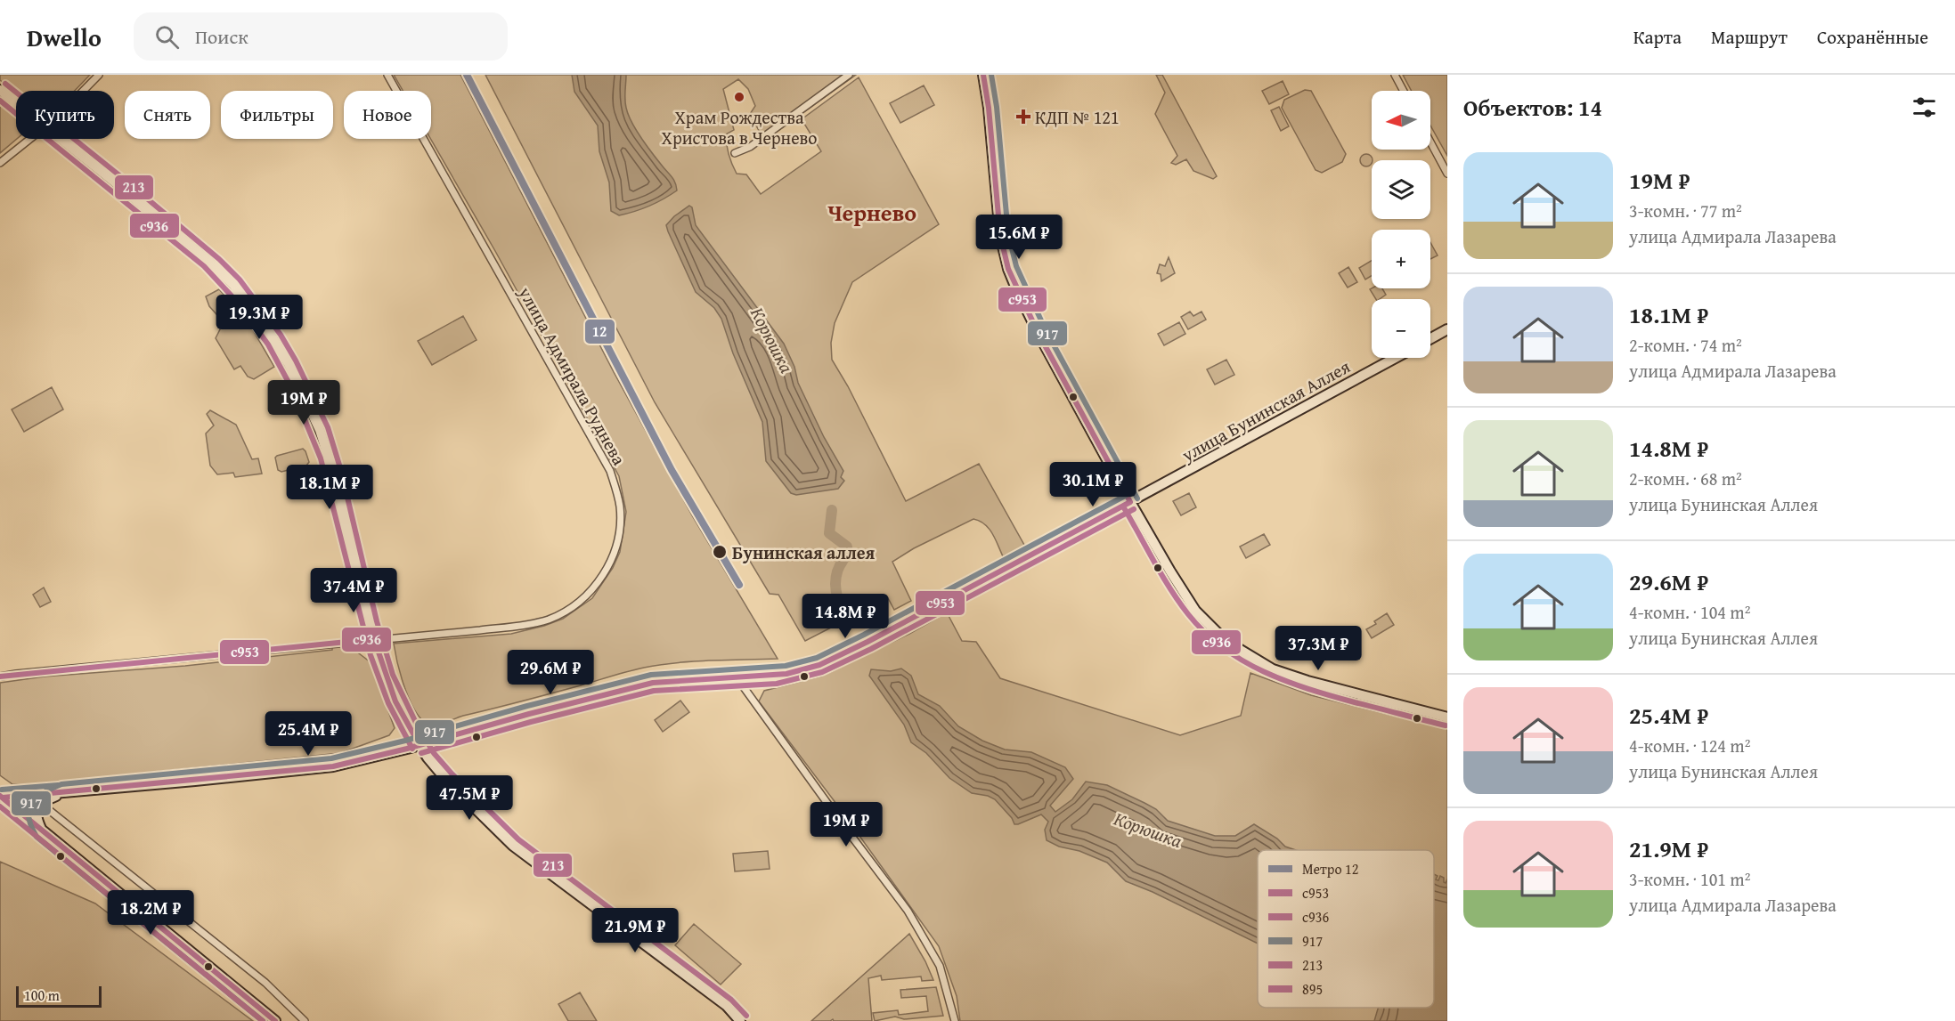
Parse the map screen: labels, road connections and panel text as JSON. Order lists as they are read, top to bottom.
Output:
{
  "streets": {
    "street": ["улица Адмирала Руднева", "улица Бунинская Аллея"]
  },
  "districts": ["Чернево"],
  "water": ["Корюшка"],
  "places": {
    "other": ["Храм Рождества Христова в Чернево", "Бунинская аллея"],
    "health": ["КДП № 121"]
  },
  "lines": [
    "metro line 12",
    "transit line с953",
    "transit line 917",
    "transit line 213",
    "transit line с936",
    "transit line 895"
  ],
  "legend": [
    "Метро 12",
    "с953",
    "с936",
    "917",
    "213",
    "895"
  ],
  "scale_bar": "100 m",
  "north": "left",
  "page": {
    "header": "Dwello",
    "search": "Поиск",
    "nav": ["Карта", "Маршрут", "Сохранённые"],
    "heading": "Объектов: 14",
    "map_buttons": ["+", "−"],
    "chip": [
      "Купить",
      "Снять",
      "Фильтры",
      "Новое"
    ],
    "list": [
      {
        "name": "19M ₽",
        "note": "3-комн. · 77 m² · улица Адмирала Лазарева"
      },
      {
        "name": "18.1M ₽",
        "note": "2-комн. · 74 m² · улица Адмирала Лазарева"
      },
      {
        "name": "14.8M ₽",
        "note": "2-комн. · 68 m² · улица Бунинская Аллея"
      },
      {
        "name": "29.6M ₽",
        "note": "4-комн. · 104 m² · улица Бунинская Аллея"
      },
      {
        "name": "25.4M ₽",
        "note": "4-комн. · 124 m² · улица Бунинская Аллея"
      },
      {
        "name": "21.9M ₽",
        "note": "3-комн. · 101 m² · улица Адмирала Лазарева"
      }
    ],
    "price": [
      "15.6M ₽",
      "19.3M ₽",
      "19M ₽",
      "30.1M ₽",
      "18.1M ₽",
      "37.4M ₽",
      "14.8M ₽",
      "37.3M ₽",
      "29.6M ₽",
      "25.4M ₽",
      "47.5M ₽",
      "19M ₽",
      "18.2M ₽",
      "21.9M ₽"
    ],
    "scale": "100 m"
  }
}
